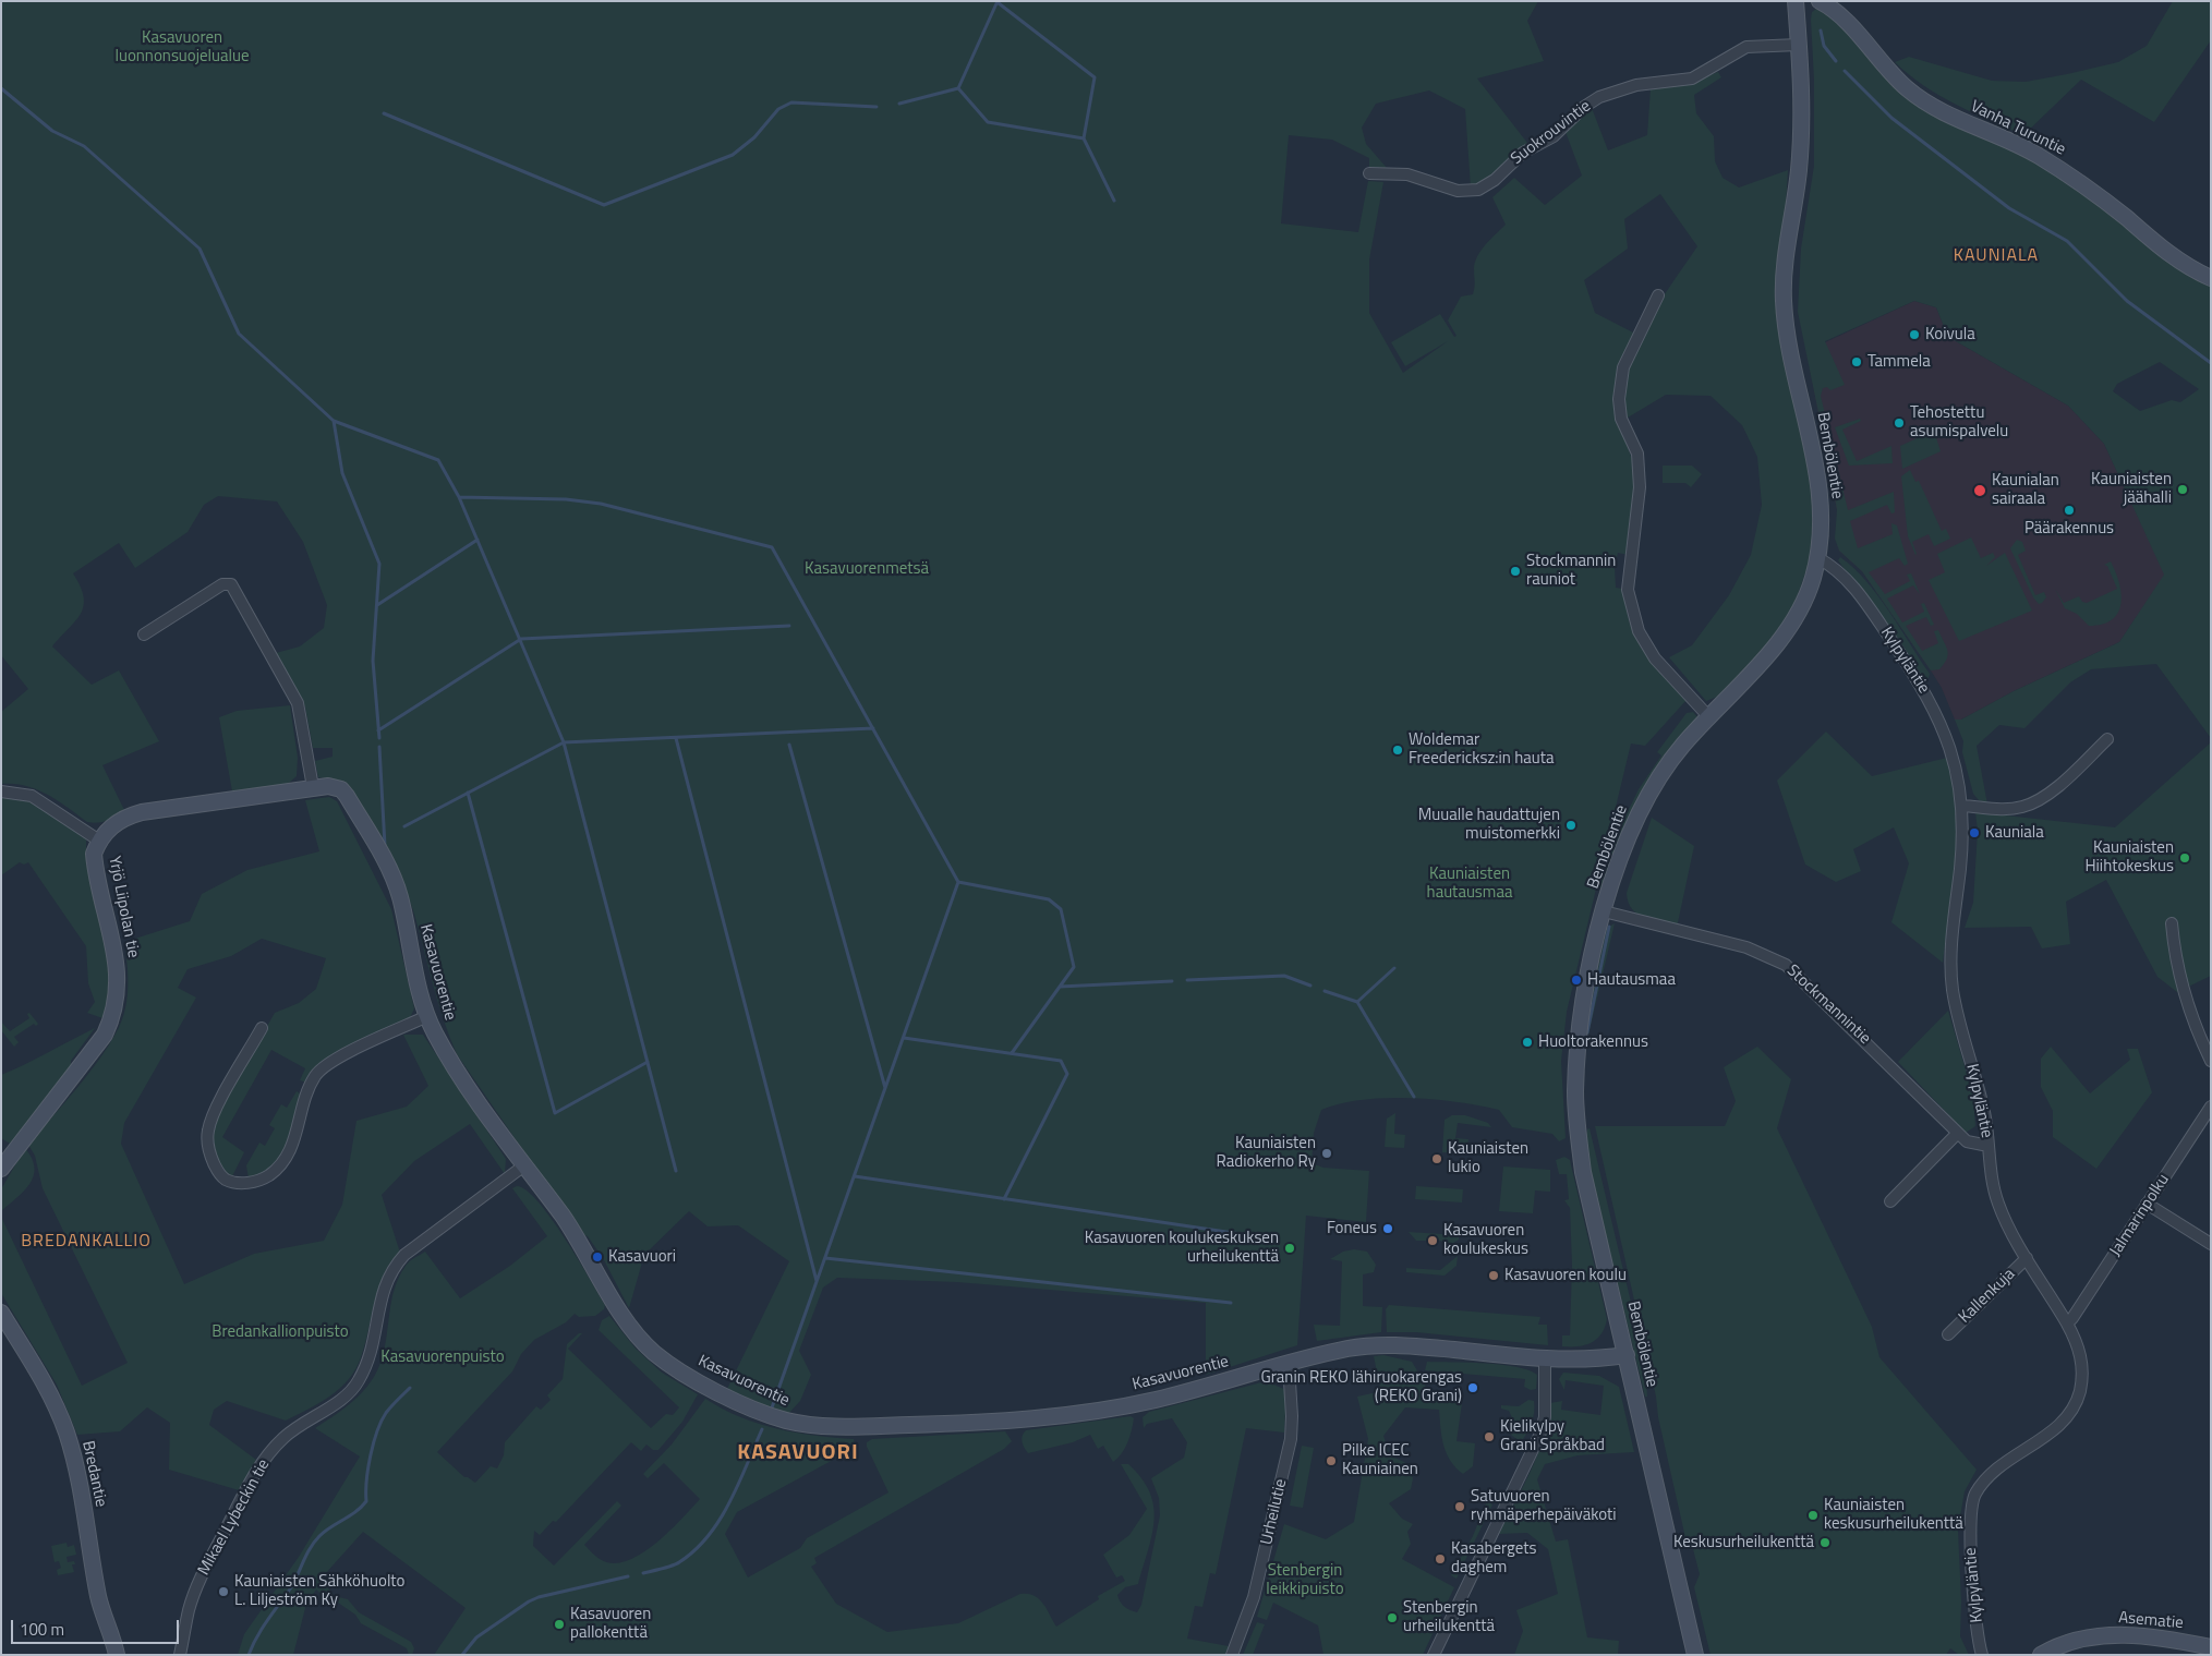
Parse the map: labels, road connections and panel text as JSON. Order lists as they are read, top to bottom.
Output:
{
  "streets": {
    "street": [
      "Vanha Turuntie",
      "Suokrouvintie",
      "Bembölentie",
      "Kylpyläntie",
      "Yrjö Liipolan tie",
      "Kasavuorentie",
      "Stockmannintie",
      "Jalmarinpolku",
      "Kallenkuja",
      "Bredantie",
      "Urheilutie",
      "Mikael Lybeckin tie",
      "Asematie"
    ]
  },
  "crossings": [
    ["Suokrouvintie", "Bembölentie"],
    ["Bembölentie", "Kylpyläntie"],
    ["Bembölentie", "Kasavuorentie"],
    ["Bembölentie", "Stockmannintie"],
    ["Kylpyläntie", "Stockmannintie"],
    ["Kylpyläntie", "Jalmarinpolku"],
    ["Kylpyläntie", "Kallenkuja"],
    ["Yrjö Liipolan tie", "Kasavuorentie"],
    ["Kasavuorentie", "Urheilutie"],
    ["Kasavuorentie", "Mikael Lybeckin tie"]
  ],
  "districts": ["KAUNIALA", "BREDANKALLIO", "KASAVUORI"],
  "parks": [
    "Kasavuoren luonnonsuojelualue",
    "Kasavuorenmetsä",
    "Kauniaisten hautausmaa",
    "Bredankallionpuisto",
    "Kasavuorenpuisto",
    "Stenbergin leikkipuisto"
  ],
  "places": [
    "Koivula",
    "Tammela",
    "Tehostettu asumispalvelu",
    "Kauniaisten jäähalli",
    "Kaunialan sairaala",
    "Päärakennus",
    "Stockmannin rauniot",
    "Woldemar Freedericksz:in hauta",
    "Muualle haudattujen muistomerkki",
    "Kauniala",
    "Kauniaisten Hiihtokeskus",
    "Hautausmaa",
    "Huoltorakennus",
    "Kauniaisten Radiokerho Ry",
    "Kauniaisten lukio",
    "Foneus",
    "Kasavuoren koulukeskus",
    "Kasavuoren koulukeskuksen urheilukenttä",
    "Kasavuori",
    "Kasavuoren koulu",
    "Granin REKO lähiruokarengas (REKO Grani)",
    "Kielikylpy Grani Språkbad",
    "Pilke ICEC Kauniainen",
    "Satuvuoren ryhmäperhepäiväkoti",
    "Kauniaisten keskusurheilukenttä",
    "Keskusurheilukenttä",
    "Kasabergets daghem",
    "Kauniaisten Sähköhuolto L. Liljeström Ky",
    "Stenbergin urheilukenttä",
    "Kasavuoren pallokenttä"
  ],
  "scale_bar": "100 m"
}
